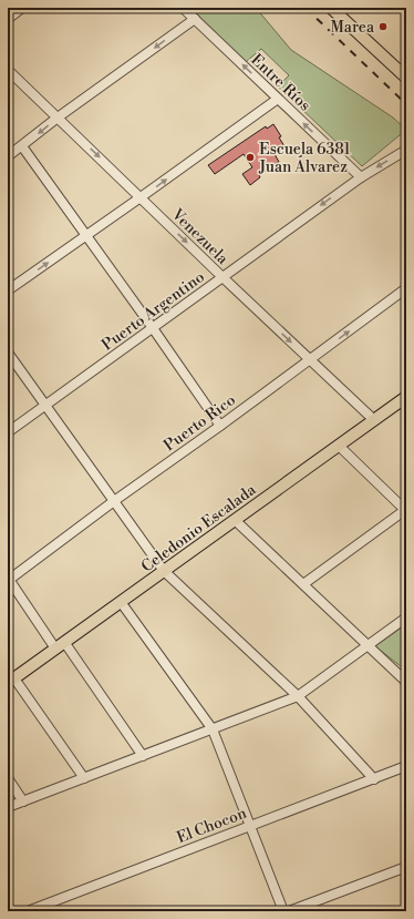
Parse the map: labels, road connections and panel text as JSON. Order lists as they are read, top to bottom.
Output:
{
  "streets": {
    "main road": ["Celedonio Escalada"],
    "street": [
      "Entre Ríos",
      "Venezuela",
      "Puerto Argentino",
      "Puerto Rico",
      "El Chocon"
    ]
  },
  "crossings": [
    ["Entre Ríos", "Puerto Argentino"],
    ["Venezuela", "Puerto Argentino"],
    ["Venezuela", "Puerto Rico"],
    ["Venezuela", "Celedonio Escalada"]
  ],
  "one_way": ["Entre Ríos", "Puerto Argentino"],
  "places": ["Marea", "Escuela 6381 Juan Álvarez"]
}
